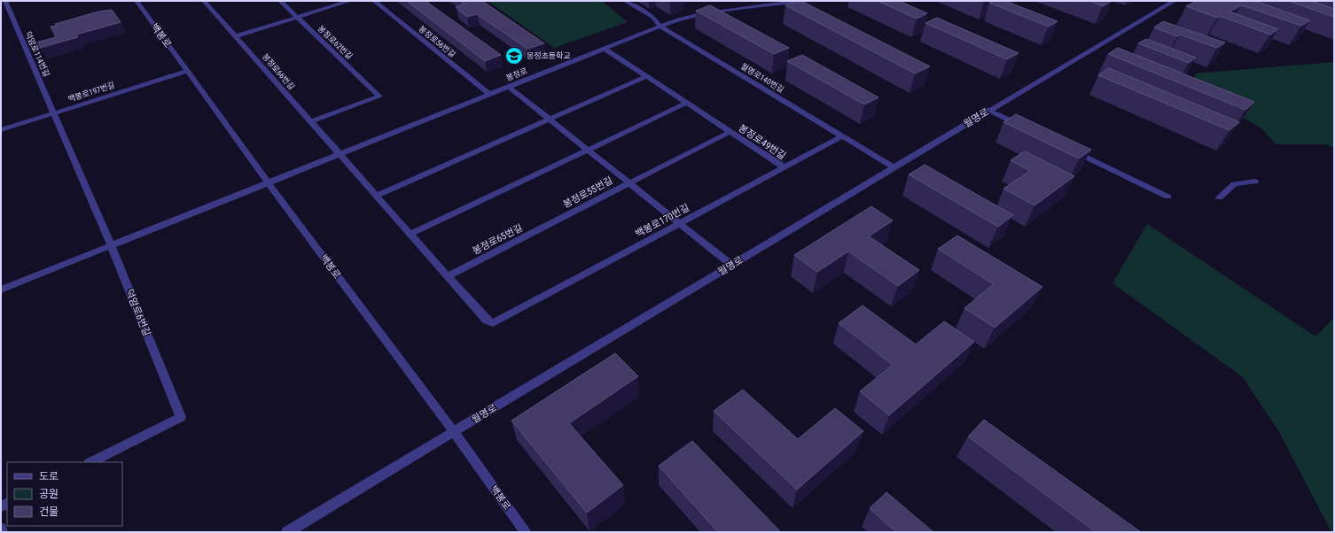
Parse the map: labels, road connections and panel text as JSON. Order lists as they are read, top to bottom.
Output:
{
  "streets": {
    "street": [
      "백봉로",
      "봉정로56번길",
      "봉정로62번길",
      "덕암로114번길",
      "봉정로66번길",
      "봉정로",
      "월명로140번길",
      "백봉로197번길",
      "월명로",
      "봉정로49번길",
      "봉정로55번길",
      "백봉로170번길",
      "봉정로65번길",
      "덕암로6번길"
    ]
  },
  "crossings": [
    ["백봉로", "봉정로"],
    ["백봉로", "백봉로197번길"],
    ["백봉로", "월명로"],
    ["봉정로56번길", "봉정로"],
    ["봉정로62번길", "봉정로66번길"],
    ["덕암로114번길", "백봉로197번길"],
    ["덕암로114번길", "덕암로6번길"],
    ["봉정로66번길", "봉정로"],
    ["봉정로", "월명로140번길"],
    ["봉정로", "봉정로49번길"],
    ["봉정로", "봉정로55번길"],
    ["봉정로", "덕암로6번길"],
    ["월명로140번길", "월명로"],
    ["월명로140번길", "백봉로170번길"],
    ["백봉로197번길", "덕암로6번길"],
    ["월명로", "봉정로55번길"],
    ["봉정로49번길", "봉정로55번길"],
    ["봉정로49번길", "백봉로170번길"],
    ["봉정로55번길", "백봉로170번길"],
    ["봉정로55번길", "봉정로65번길"],
    ["백봉로170번길", "봉정로65번길"]
  ],
  "places": {
    "school or university": ["봉정초등학교"]
  },
  "legend": ["도로", "공원", "건물"]
}
